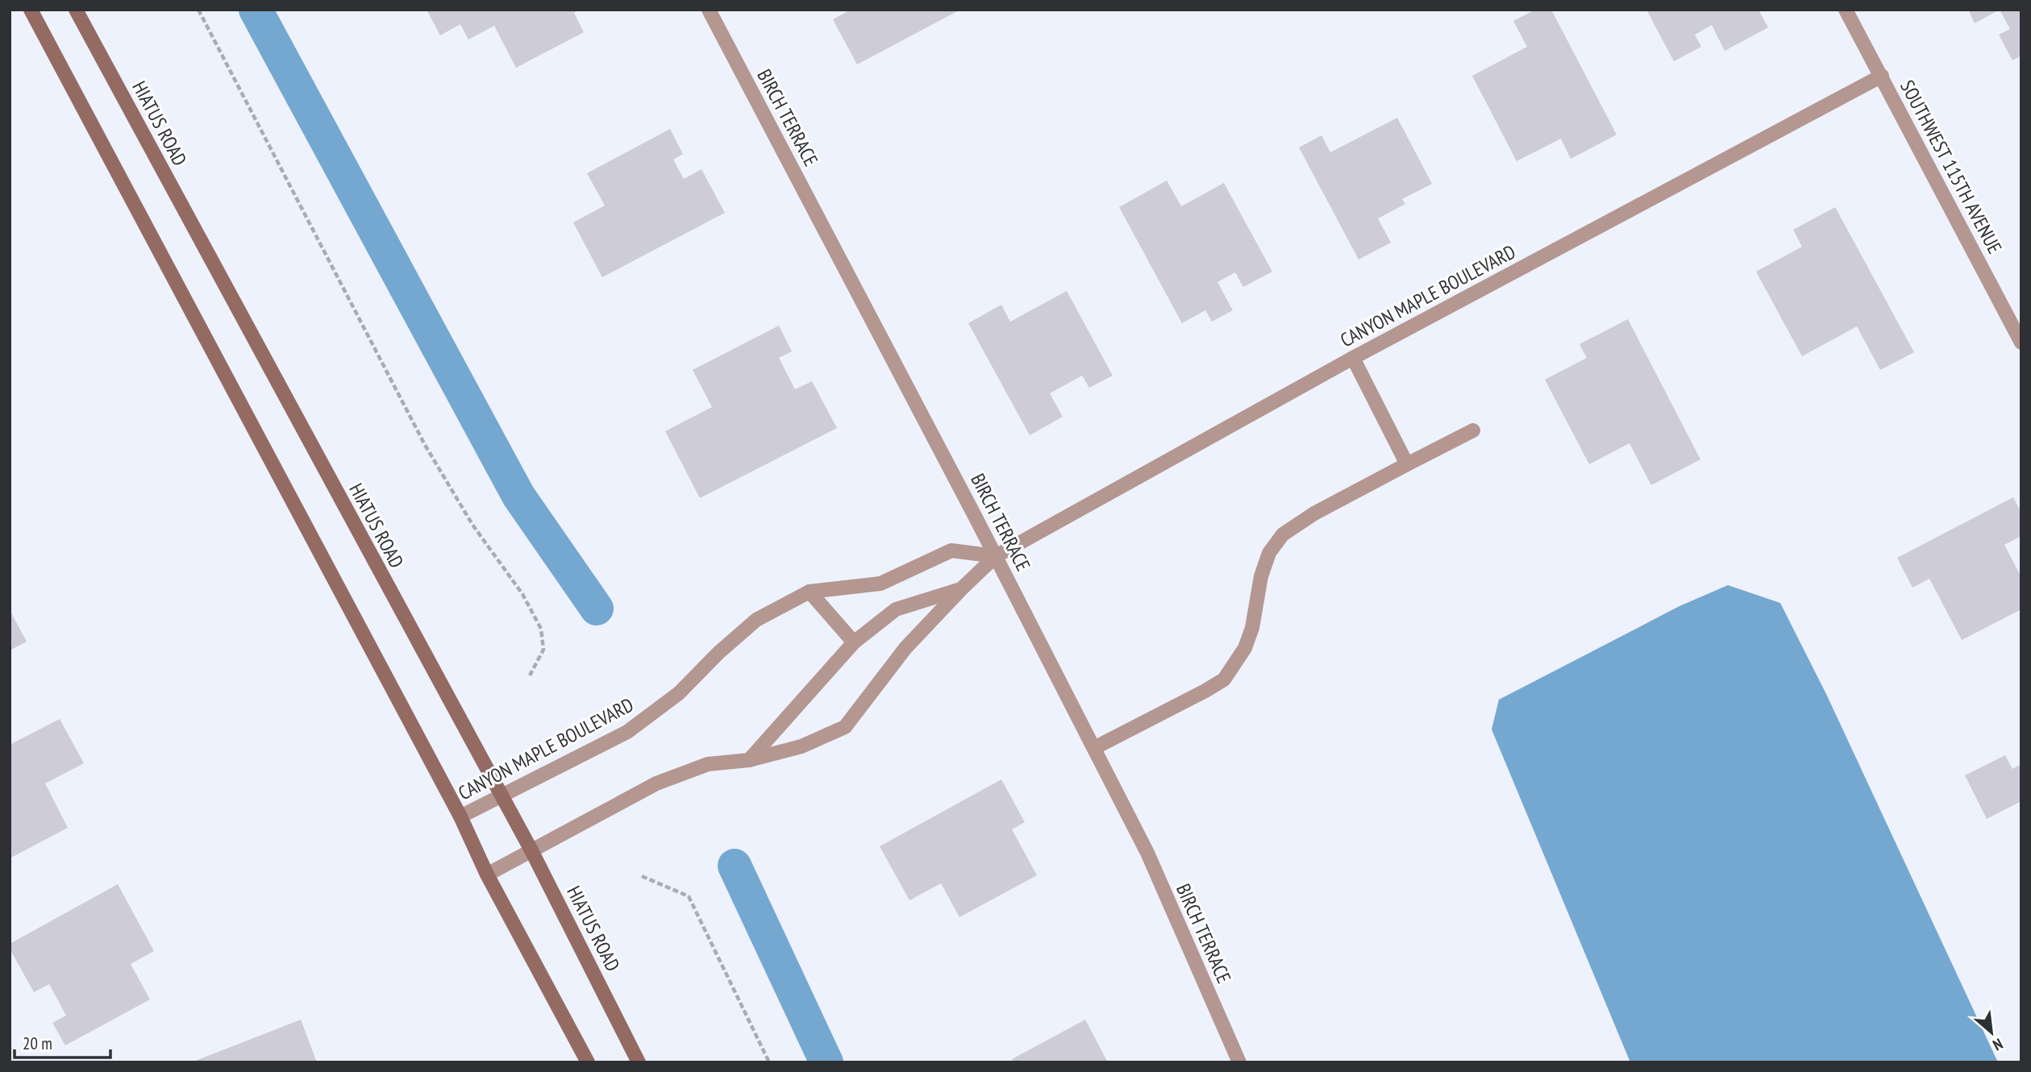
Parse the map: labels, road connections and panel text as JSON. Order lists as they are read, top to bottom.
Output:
{
  "streets": {
    "street": [
      "BIRCH TERRACE",
      "HIATUS ROAD",
      "SOUTHWEST 115TH AVENUE",
      "CANYON MAPLE BOULEVARD"
    ]
  },
  "crossings": [
    ["BIRCH TERRACE", "CANYON MAPLE BOULEVARD"],
    ["HIATUS ROAD", "CANYON MAPLE BOULEVARD"],
    ["SOUTHWEST 115TH AVENUE", "CANYON MAPLE BOULEVARD"]
  ],
  "scale_bar": "20 m",
  "north": "bottom right"
}
